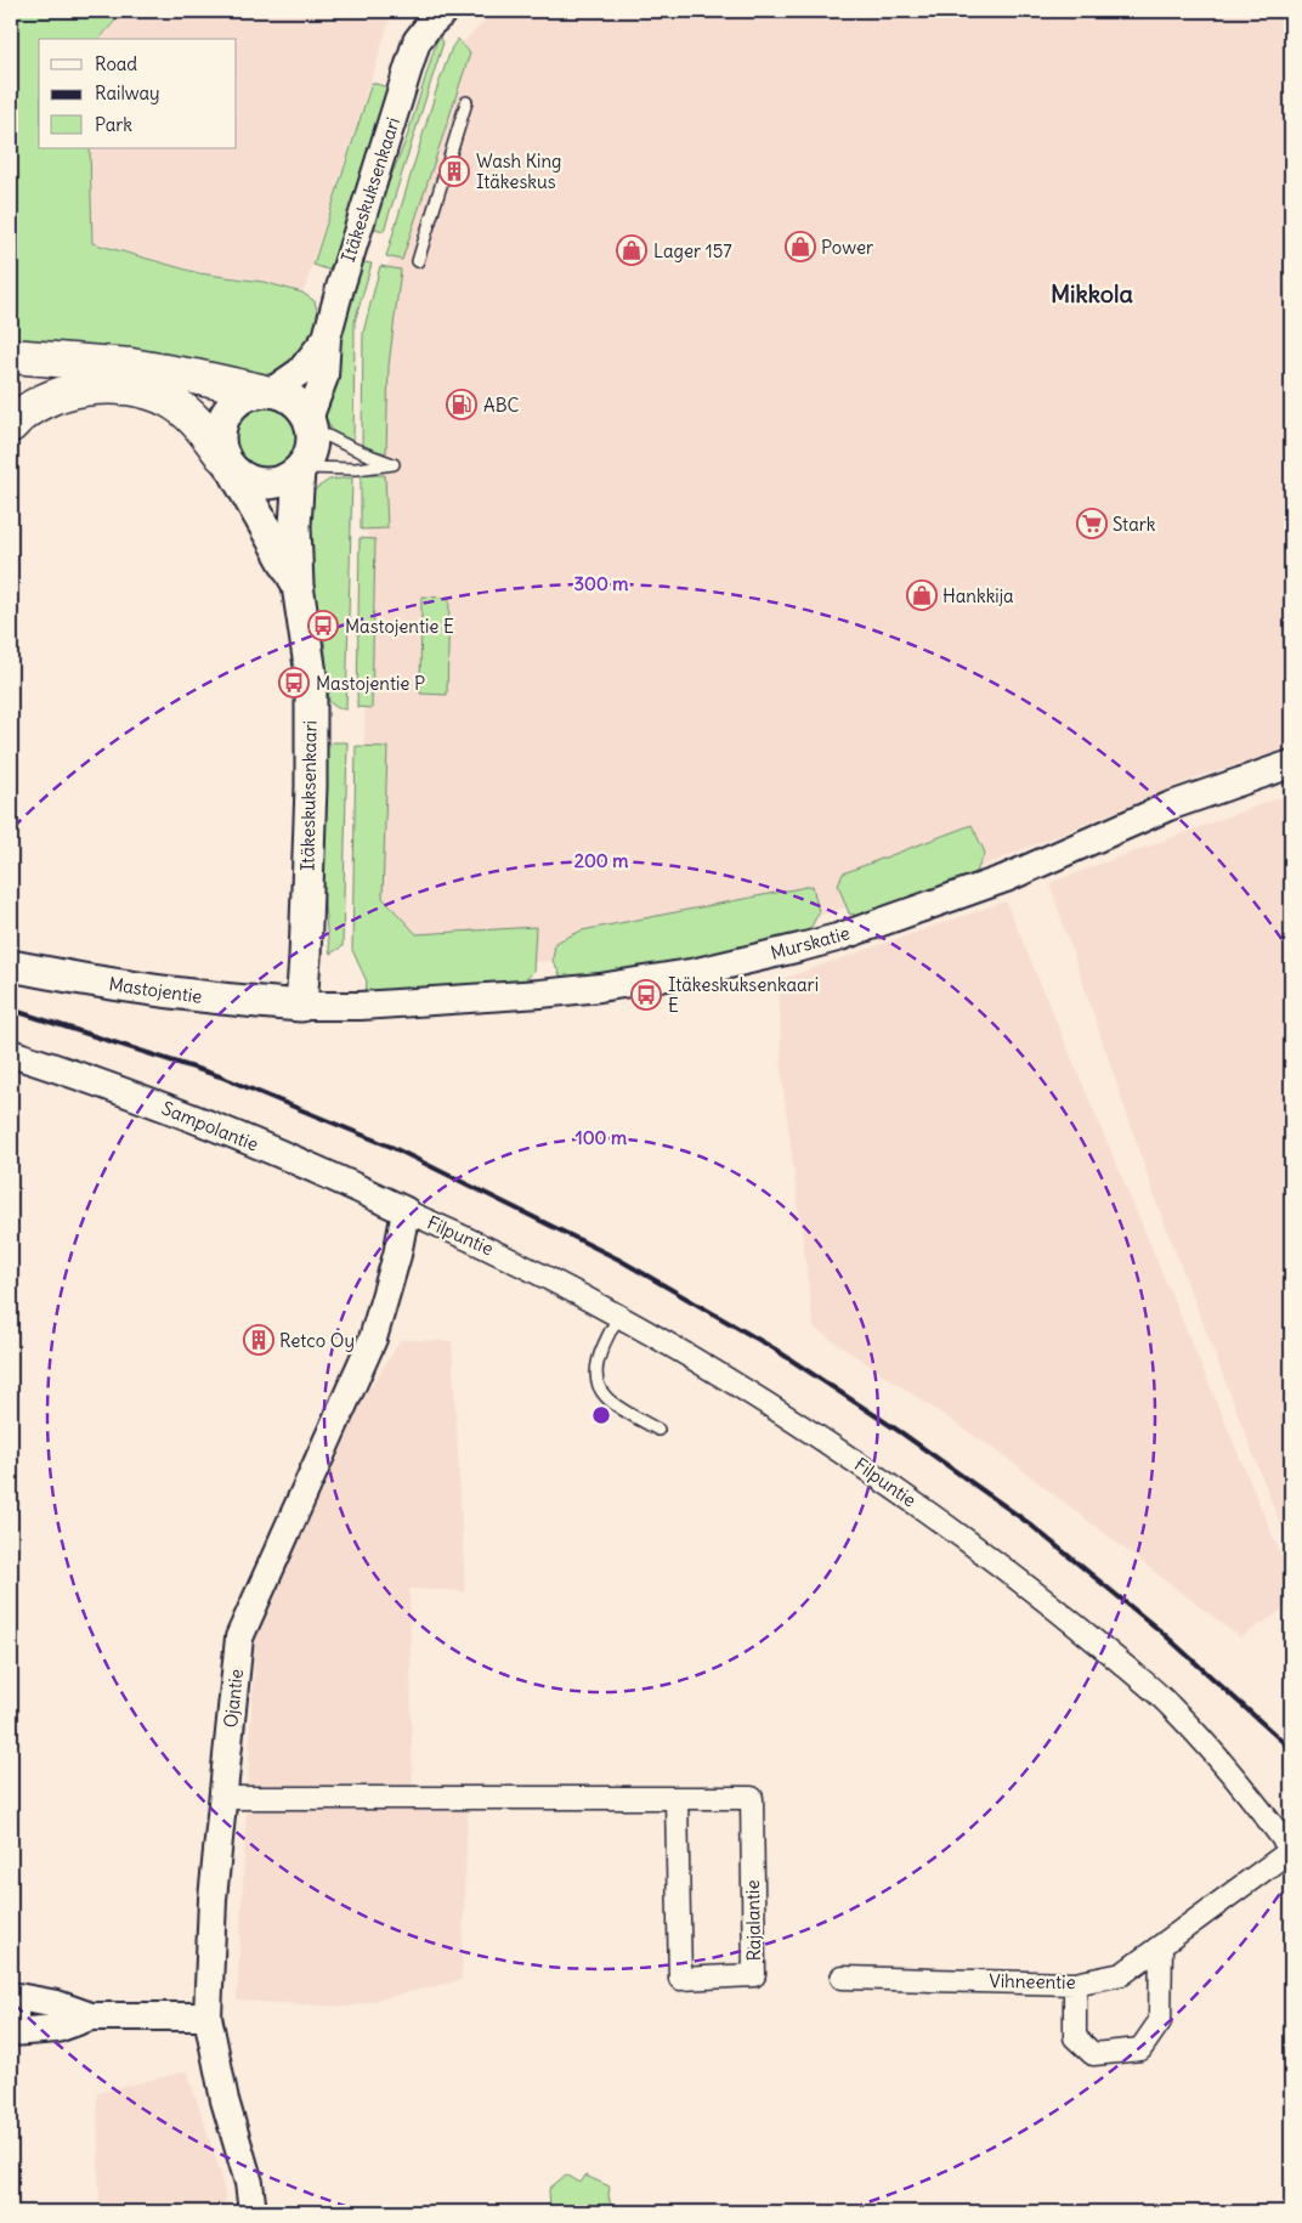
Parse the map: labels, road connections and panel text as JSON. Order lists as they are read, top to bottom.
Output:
{
  "streets": {
    "main road": ["Itäkeskuksenkaari", "Mastojentie"],
    "street": [
      "Murskatie",
      "Sampolantie",
      "Filpuntie",
      "Ojantie",
      "Rajalantie",
      "Vihneentie"
    ]
  },
  "crossings": [
    ["Itäkeskuksenkaari", "Murskatie"],
    ["Itäkeskuksenkaari", "Mastojentie"],
    ["Murskatie", "Mastojentie"],
    ["Sampolantie", "Filpuntie"],
    ["Sampolantie", "Ojantie"],
    ["Filpuntie", "Ojantie"],
    ["Filpuntie", "Vihneentie"],
    ["Ojantie", "Rajalantie"]
  ],
  "districts": ["Mikkola"],
  "places": {
    "building": ["Wash King Itäkeskus", "Retco Oy"],
    "shop": ["Power", "Lager 157", "Hankkija"],
    "fuel station": ["ABC"],
    "supermarket": ["Stark"],
    "bus stop": ["Mastojentie E", "Mastojentie P", "Itäkeskuksenkaari E"]
  },
  "legend": ["Road", "Railway", "Park"],
  "rings": ["300 m", "200 m", "100 m"]
}
